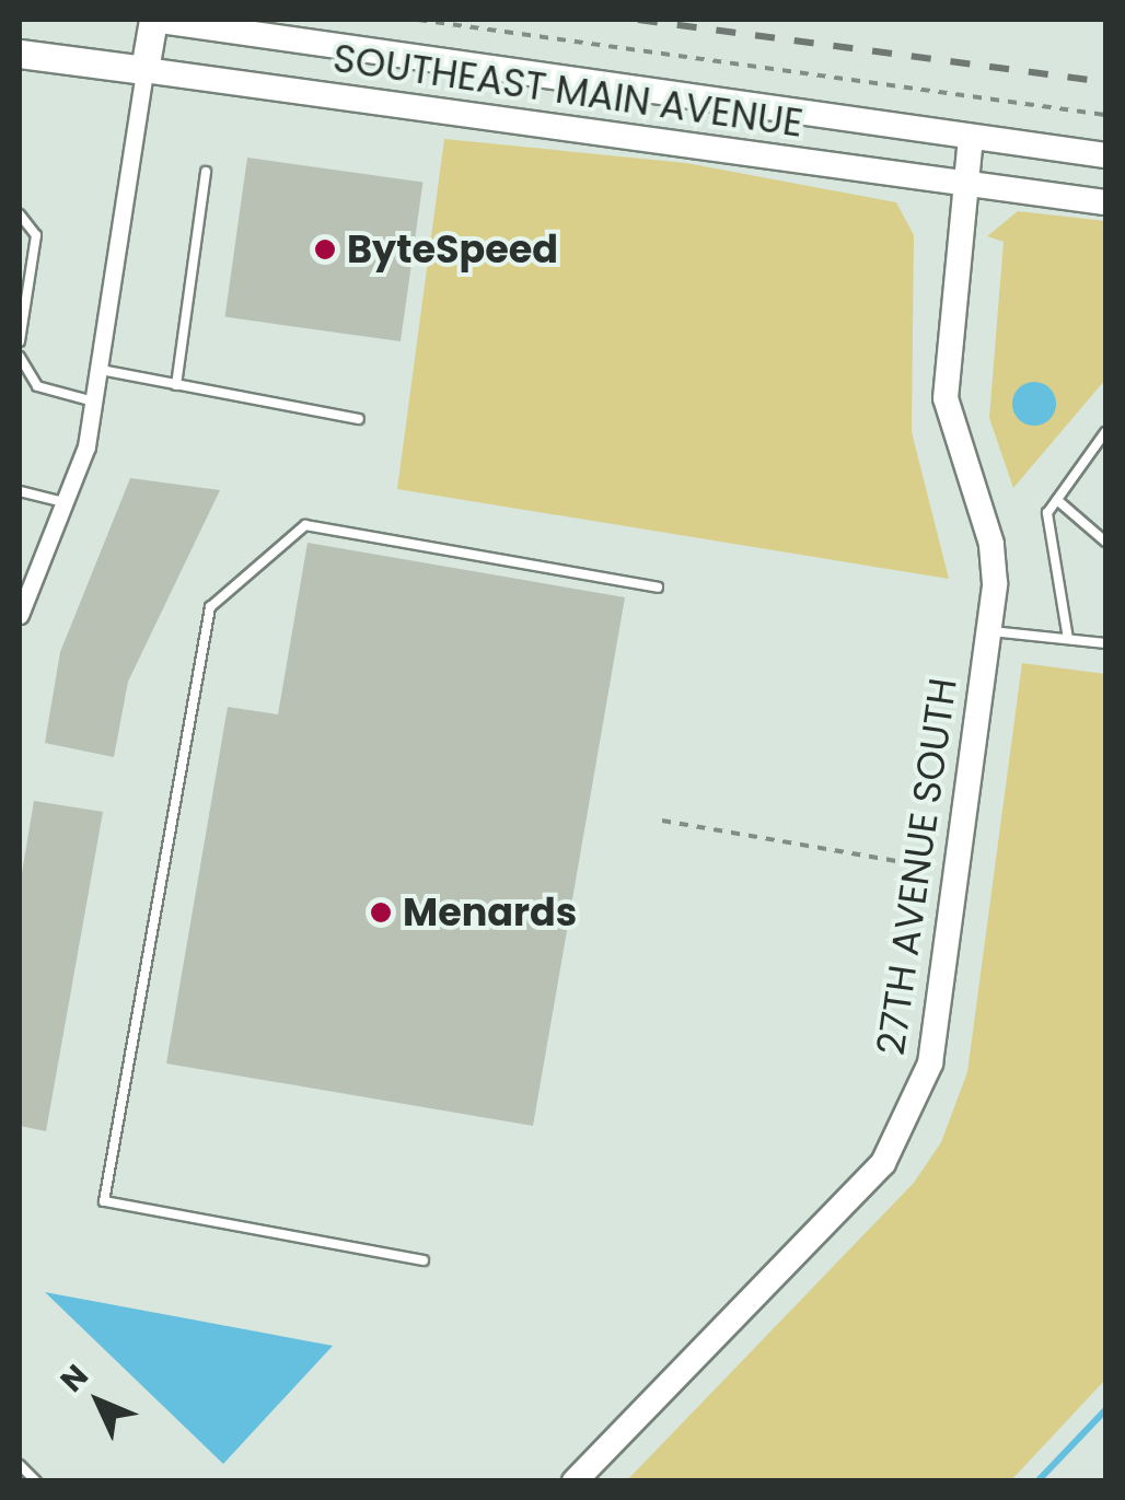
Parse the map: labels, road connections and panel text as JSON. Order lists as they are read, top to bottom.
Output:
{
  "streets": {
    "main road": ["SOUTHEAST MAIN AVENUE", "27TH AVENUE SOUTH"]
  },
  "crossings": [
    ["SOUTHEAST MAIN AVENUE", "27TH AVENUE SOUTH"]
  ],
  "places": ["ByteSpeed", "Menards"],
  "north": "top left"
}
